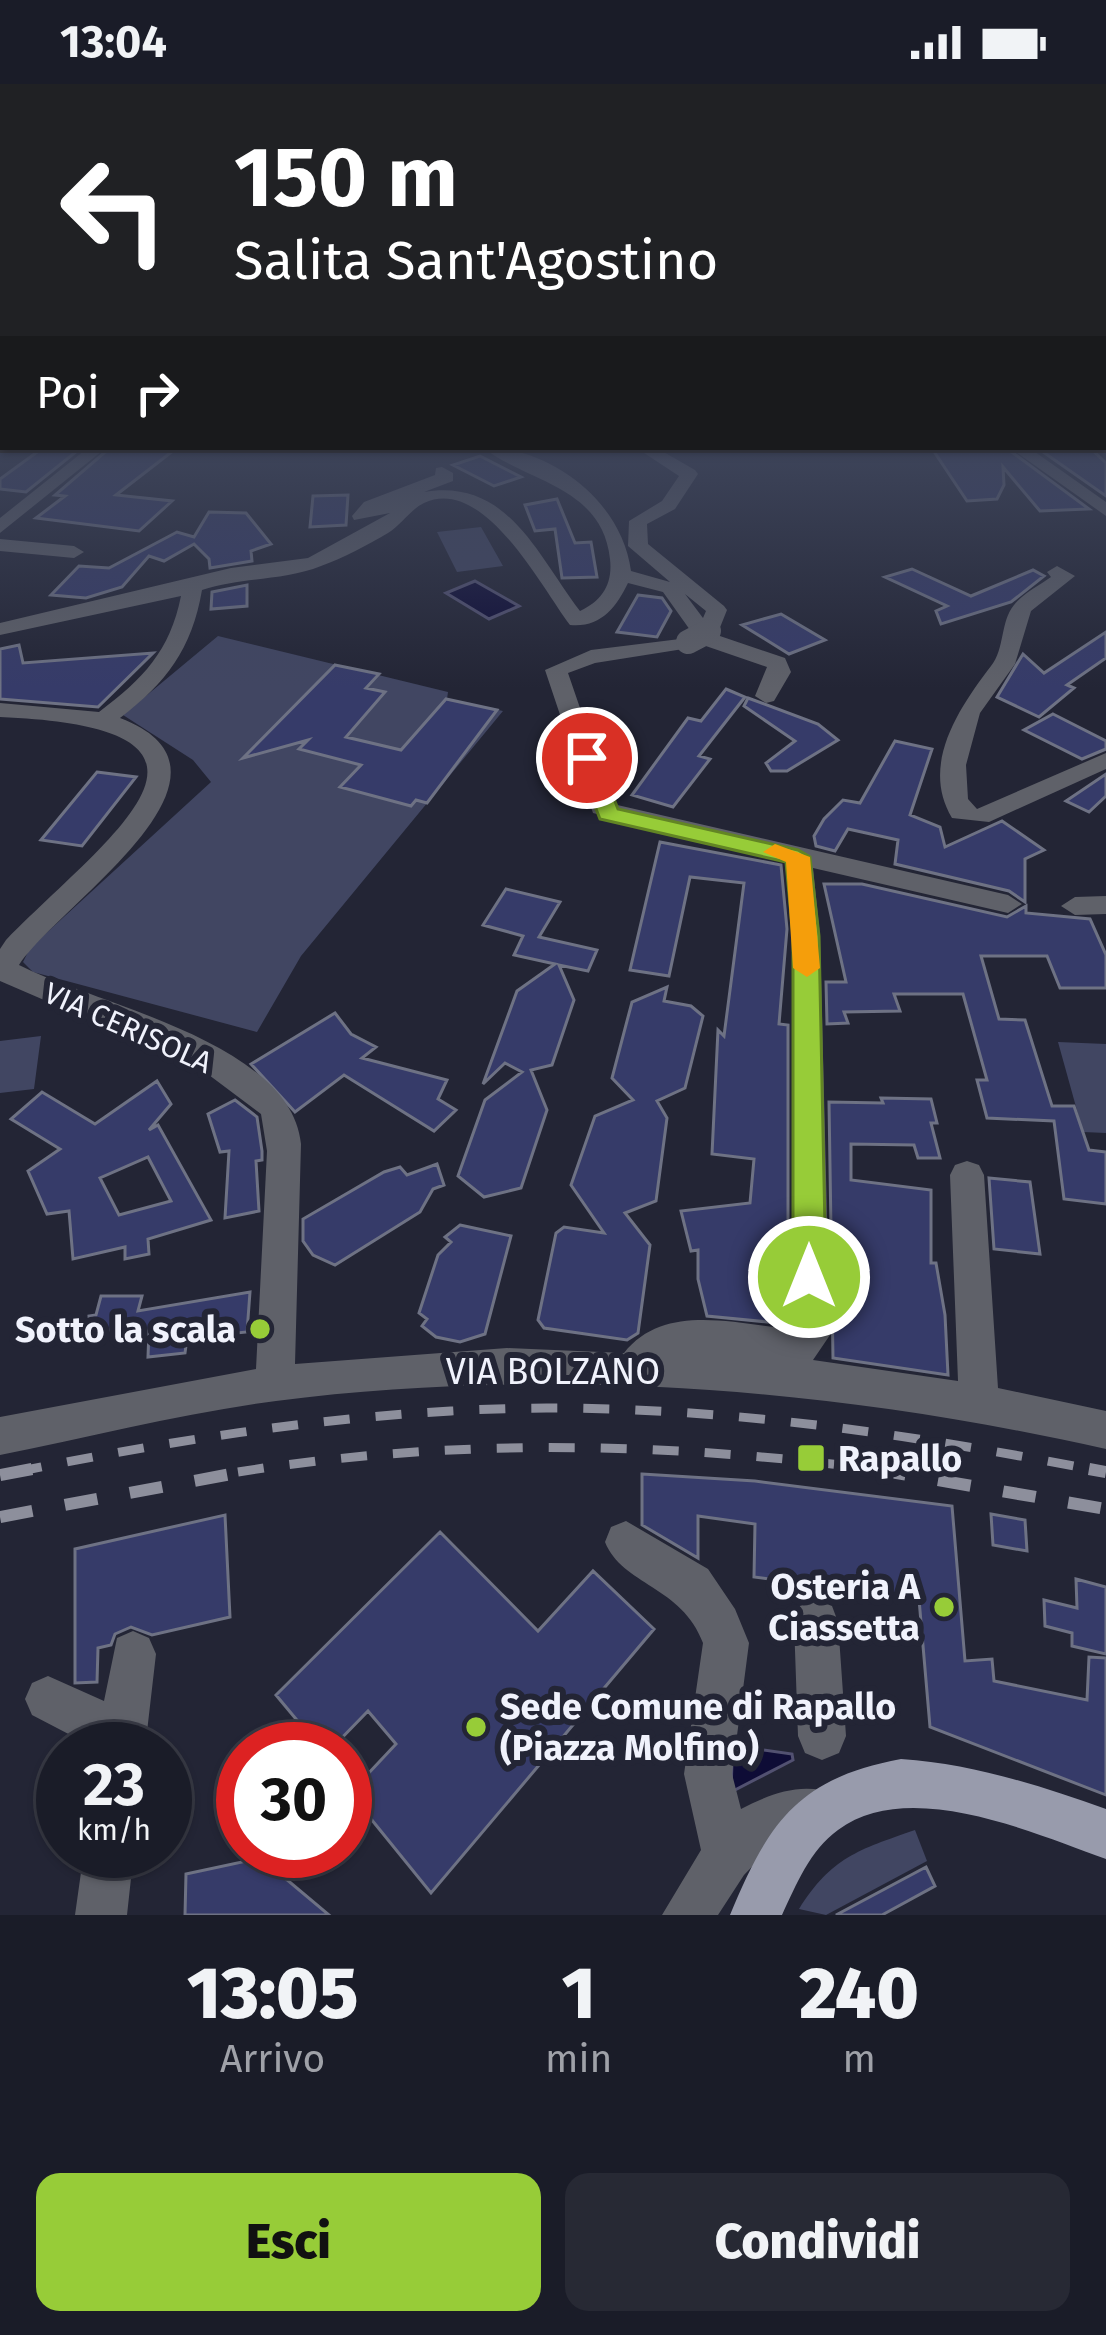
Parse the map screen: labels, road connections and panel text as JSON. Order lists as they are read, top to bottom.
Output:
{
  "streets": {
    "street": ["VIA CERISOLA", "VIA BOLZANO"]
  },
  "crossings": [
    ["VIA CERISOLA", "VIA BOLZANO"]
  ],
  "places": {
    "other": ["Sotto la scala", "Osteria A Ciassetta", "Sede Comune di Rapallo (Piazza Molfino)"],
    "transit": ["Rapallo"]
  },
  "page": {
    "status": "13:04",
    "turn": ["150 m", "Salita Sant'Agostino"],
    "then": "Poi",
    "speed": "23 km/h",
    "limit": "30",
    "eta": [
      "13:05",
      "Arrivo",
      "1",
      "min",
      "240",
      "m"
    ],
    "buttons": ["Esci", "Condividi"]
  }
}
